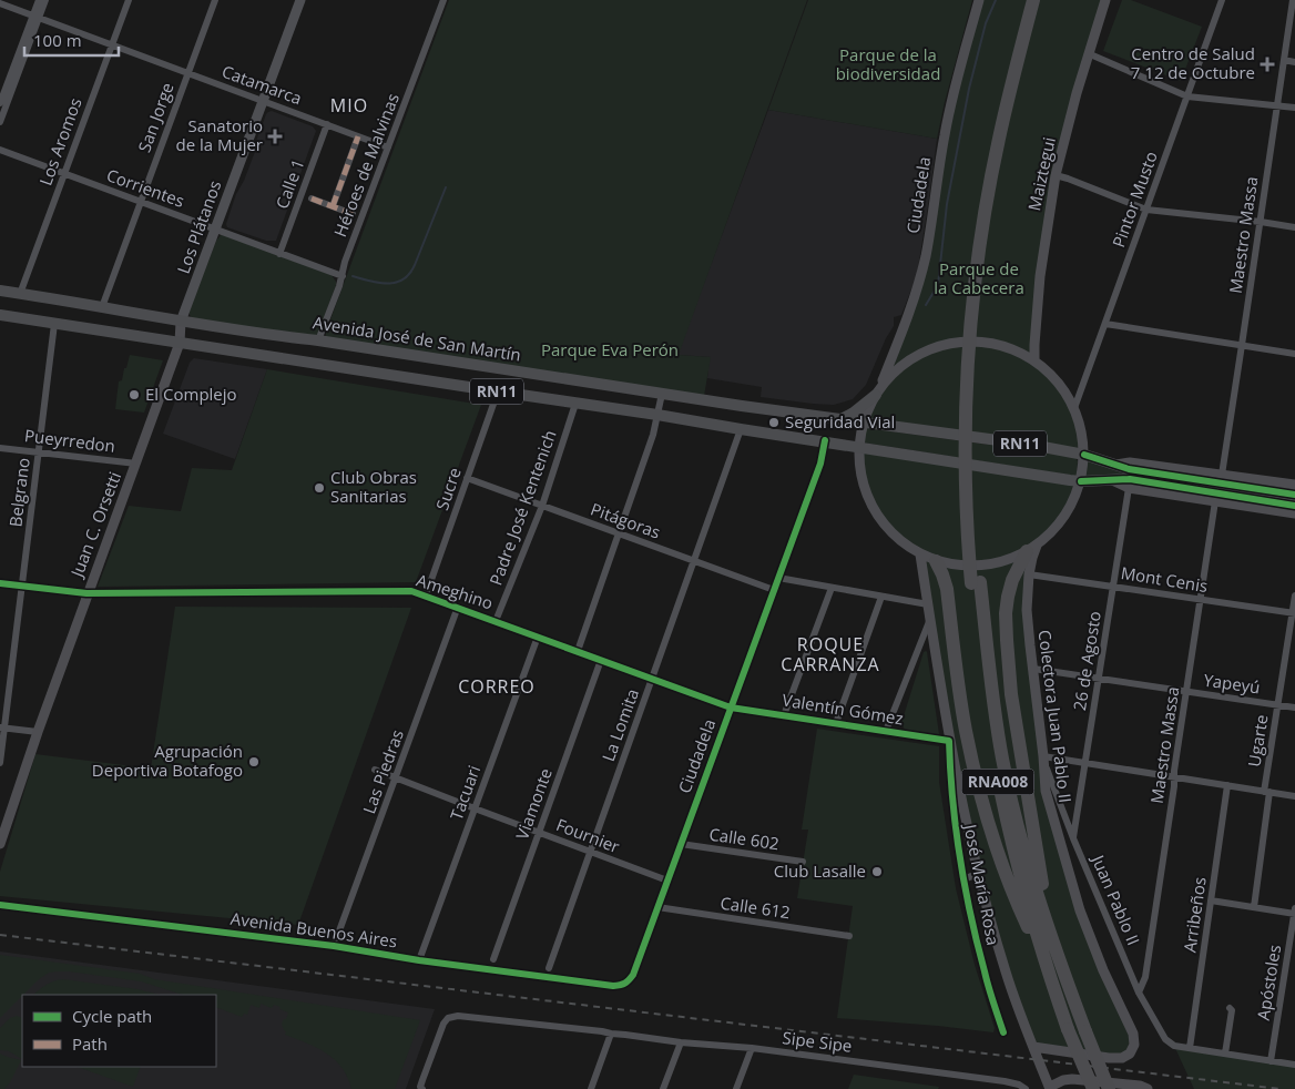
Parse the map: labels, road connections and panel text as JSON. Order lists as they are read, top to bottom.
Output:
{
  "streets": {
    "highway": ["RNA008"],
    "main road": [
      "Maiztegui",
      "Ciudadela",
      "Los Plátanos",
      "Avenida José de San Martín",
      "RN11",
      "Juan C. Orsetti",
      "Colectora Juan Pablo II"
    ],
    "street": [
      "Catamarca",
      "San Jorge",
      "Los Aromos",
      "Héroes de Malvinas",
      "Calle 1",
      "Corrientes",
      "Pintor Musto",
      "Maestro Massa",
      "Pueyrredon",
      "Sucre",
      "Belgrano",
      "Padre José Kentenich",
      "Pitágoras",
      "Mont Cenis",
      "Ameghino",
      "26 de Agosto",
      "Yapeyú",
      "Valentín Gómez",
      "La Lomita",
      "Ugarte",
      "Las Piedras",
      "Tacuari",
      "Viamonte",
      "Fournier",
      "Calle 602",
      "José María Rosa",
      "Juan Pablo II",
      "Calle 612",
      "Arribeños",
      "Avenida Buenos Aires",
      "Apóstoles",
      "Sipe Sipe"
    ]
  },
  "crossings": [
    ["Catamarca", "San Jorge"],
    ["Catamarca", "Los Aromos"],
    ["Catamarca", "Héroes de Malvinas"],
    ["Catamarca", "Calle 1"],
    ["Catamarca", "Los Plátanos"],
    ["San Jorge", "Corrientes"],
    ["San Jorge", "Avenida José de San Martín"],
    ["Los Aromos", "Corrientes"],
    ["Los Aromos", "Avenida José de San Martín"],
    ["Héroes de Malvinas", "Corrientes"],
    ["Héroes de Malvinas", "Avenida José de San Martín"],
    ["Calle 1", "Corrientes"],
    ["Corrientes", "Los Plátanos"],
    ["Ciudadela", "Avenida José de San Martín"],
    ["Ciudadela", "RN11"],
    ["Ciudadela", "Pitágoras"],
    ["Ciudadela", "Ameghino"],
    ["Ciudadela", "Valentín Gómez"],
    ["Ciudadela", "Colectora Juan Pablo II"],
    ["Ciudadela", "Fournier"],
    ["Ciudadela", "Calle 602"],
    ["Ciudadela", "Calle 612"],
    ["Ciudadela", "Avenida Buenos Aires"],
    ["Los Plátanos", "Avenida José de San Martín"],
    ["Los Plátanos", "RN11"],
    ["Los Plátanos", "Juan C. Orsetti"],
    ["Maestro Massa", "Mont Cenis"],
    ["Maestro Massa", "Yapeyú"],
    ["Maestro Massa", "Juan Pablo II"],
    ["Avenida José de San Martín", "RN11"],
    ["RN11", "Sucre"],
    ["RN11", "Belgrano"],
    ["RN11", "Padre José Kentenich"],
    ["RN11", "Juan C. Orsetti"],
    ["RN11", "La Lomita"],
    ["Pueyrredon", "Belgrano"],
    ["Pueyrredon", "Juan C. Orsetti"],
    ["Sucre", "Pitágoras"],
    ["Sucre", "Ameghino"],
    ["Belgrano", "Ameghino"],
    ["Padre José Kentenich", "Pitágoras"],
    ["Padre José Kentenich", "Ameghino"],
    ["Pitágoras", "La Lomita"],
    ["Juan C. Orsetti", "Ameghino"],
    ["Mont Cenis", "26 de Agosto"],
    ["Mont Cenis", "Colectora Juan Pablo II"],
    ["Mont Cenis", "Ugarte"],
    ["Ameghino", "Valentín Gómez"],
    ["Ameghino", "La Lomita"],
    ["Ameghino", "Las Piedras"],
    ["Ameghino", "Tacuari"],
    ["Ameghino", "Viamonte"],
    ["26 de Agosto", "Yapeyú"],
    ["26 de Agosto", "Juan Pablo II"],
    ["Yapeyú", "Colectora Juan Pablo II"],
    ["Yapeyú", "Ugarte"],
    ["Valentín Gómez", "José María Rosa"],
    ["Colectora Juan Pablo II", "Juan Pablo II"],
    ["La Lomita", "Fournier"],
    ["Las Piedras", "Fournier"],
    ["Las Piedras", "Avenida Buenos Aires"],
    ["Tacuari", "Fournier"],
    ["Tacuari", "Avenida Buenos Aires"],
    ["Viamonte", "Fournier"],
    ["Juan Pablo II", "Arribeños"]
  ],
  "districts": ["MIO", "ROQUE CARRANZA", "CORREO"],
  "parks": ["Parque de la biodiversidad", "Parque de la Cabecera", "Parque Eva Perón"],
  "places": {
    "health": ["Centro de Salud 7 12 de Octubre", "Sanatorio de la Mujer"],
    "other": [
      "El Complejo",
      "Seguridad Vial",
      "Club Obras Sanitarias",
      "Agrupación Deportiva Botafogo",
      "Club Lasalle"
    ]
  },
  "legend": ["Cycle path", "Path"],
  "scale_bar": "100 m"
}
